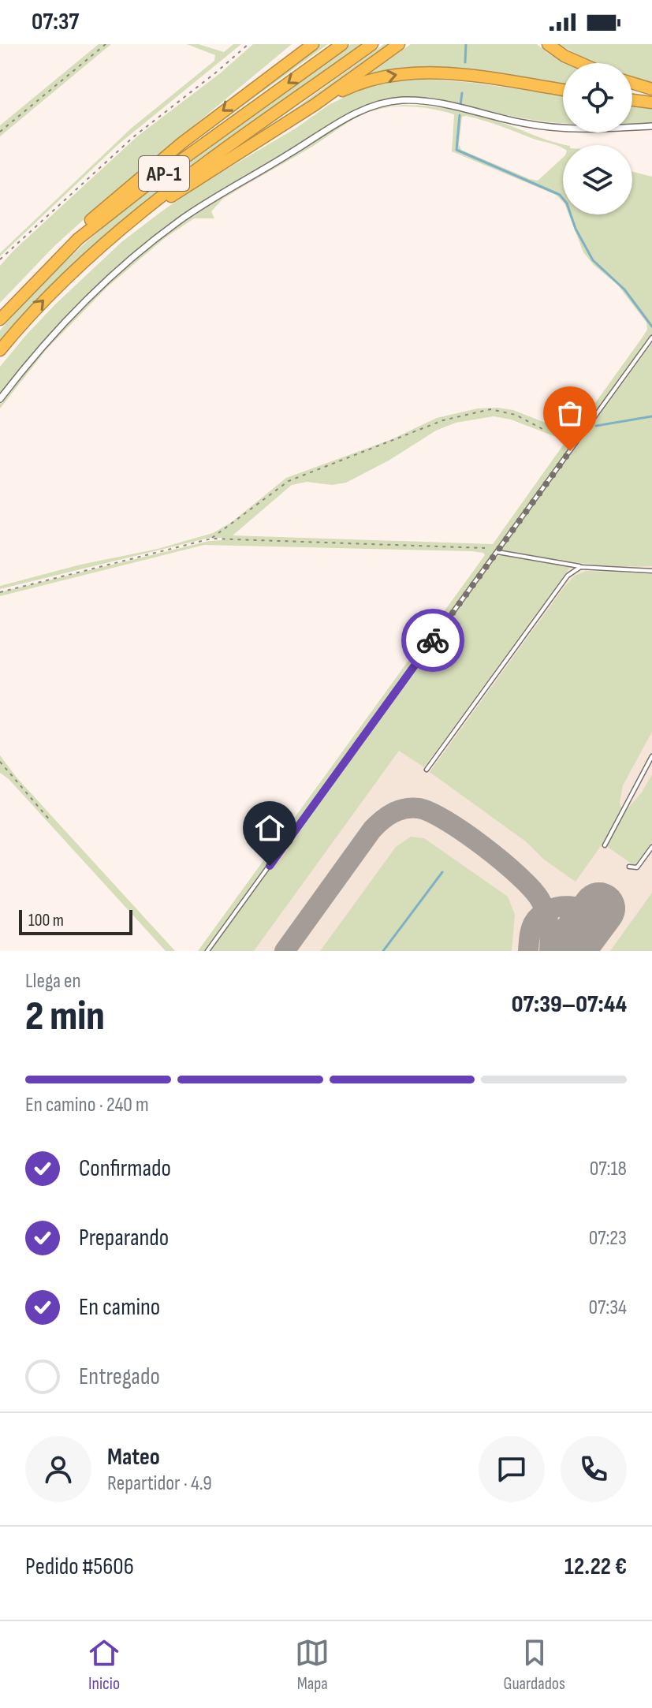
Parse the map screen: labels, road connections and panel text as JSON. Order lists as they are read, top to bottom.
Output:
{
  "streets": {
    "highway": ["AP-1"]
  },
  "scale_bar": "100 m",
  "page": {
    "status": "07:37",
    "scale": "100 m",
    "heading": ["2 min", "Llega en", "07:39–07:44"],
    "panel": [
      "Mateo",
      "Repartidor · 4.9",
      "Pedido #5606",
      "12.22 €"
    ],
    "bar": "En camino · 240 m",
    "list": [
      ["Confirmado", "07:18"],
      ["Preparando", "07:23"],
      ["En camino", "07:34"],
      "Entregado"
    ],
    "tabs": ["Inicio", "Mapa", "Guardados"]
  }
}
